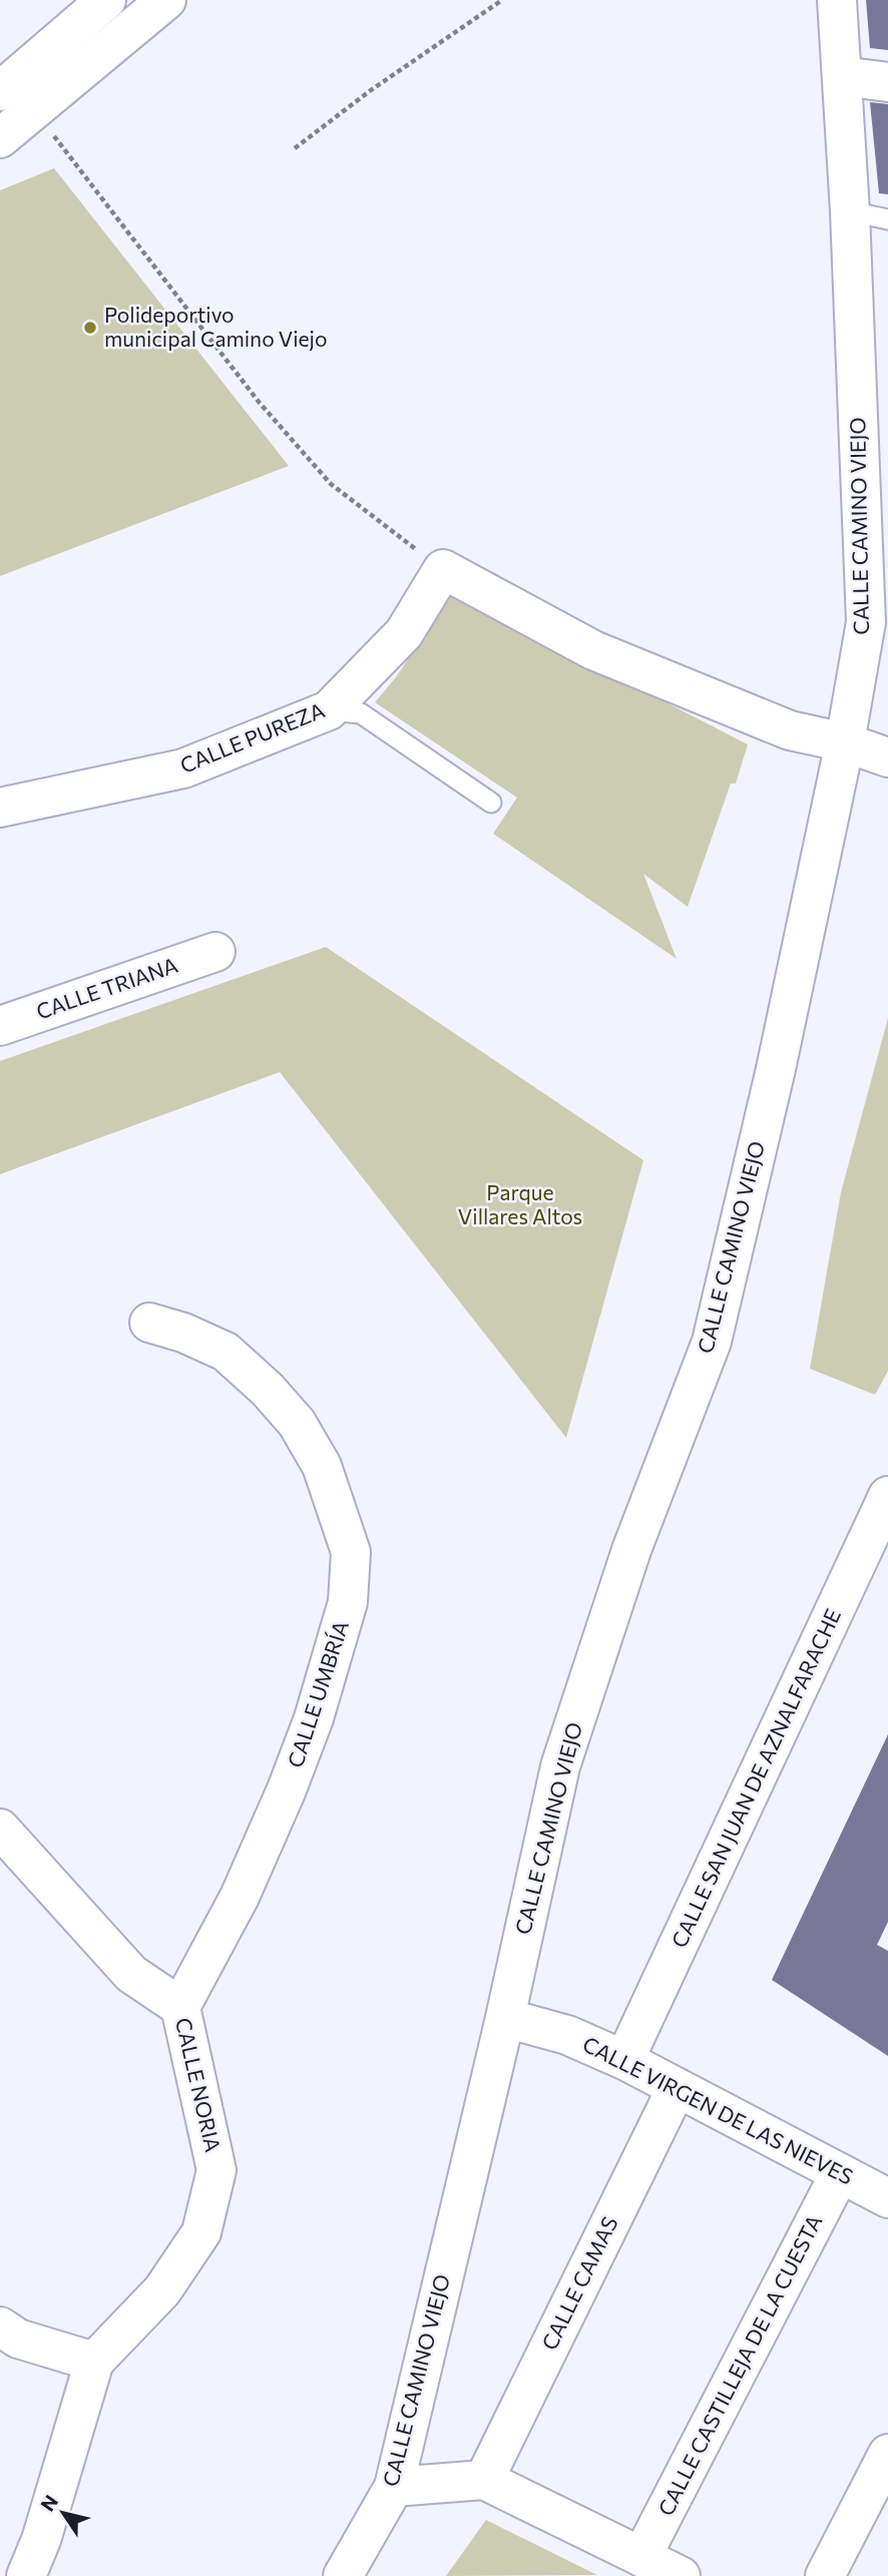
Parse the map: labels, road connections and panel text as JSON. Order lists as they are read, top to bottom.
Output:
{
  "streets": {
    "street": [
      "CALLE CAMINO VIEJO",
      "CALLE PUREZA",
      "CALLE TRIANA",
      "CALLE UMBRÍA",
      "CALLE SAN JUAN DE AZNALFARACHE",
      "CALLE NORIA",
      "CALLE VIRGEN DE LAS NIEVES",
      "CALLE CAMAS",
      "CALLE CASTILLEJA DE LA CUESTA"
    ]
  },
  "crossings": [
    ["CALLE CAMINO VIEJO", "CALLE VIRGEN DE LAS NIEVES"],
    ["CALLE UMBRÍA", "CALLE NORIA"],
    ["CALLE SAN JUAN DE AZNALFARACHE", "CALLE VIRGEN DE LAS NIEVES"],
    ["CALLE VIRGEN DE LAS NIEVES", "CALLE CAMAS"],
    ["CALLE VIRGEN DE LAS NIEVES", "CALLE CASTILLEJA DE LA CUESTA"]
  ],
  "parks": ["Parque Villares Altos"],
  "places": ["Polideportivo municipal Camino Viejo"],
  "north": "top left"
}
